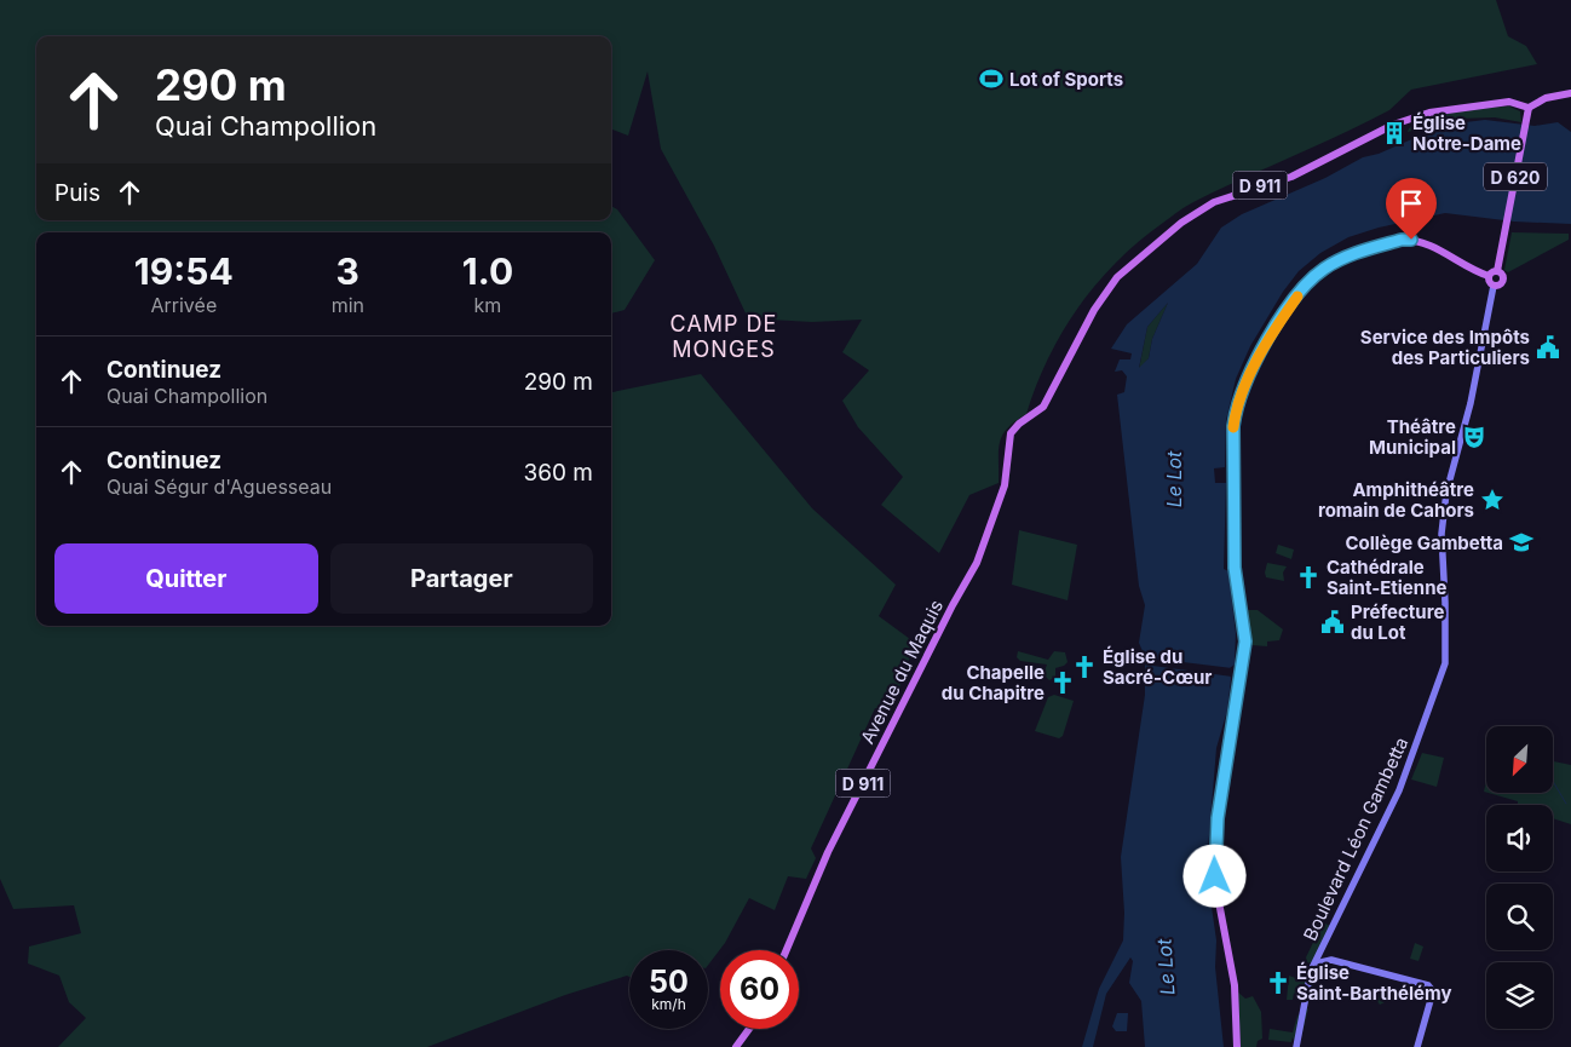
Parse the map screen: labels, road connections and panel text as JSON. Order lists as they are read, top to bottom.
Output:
{
  "streets": {
    "main road": [
      "D 620",
      "D 911",
      "Avenue du Maquis",
      "Boulevard Léon Gambetta"
    ]
  },
  "crossings": [
    ["D 620", "Avenue du Maquis"],
    ["D 620", "Boulevard Léon Gambetta"]
  ],
  "districts": ["CAMP DE MONGES"],
  "water": ["Le Lot"],
  "places": {
    "sports": ["Lot of Sports"],
    "building": ["Église Notre-Dame"],
    "public building": ["Service des Impôts des Particuliers", "Préfecture du Lot"],
    "theatre": ["Théâtre Municipal"],
    "place": ["Amphithéâtre romain de Cahors"],
    "school or university": ["Collège Gambetta"],
    "church": [
      "Cathédrale Saint-Etienne",
      "Église du Sacré-Cœur",
      "Chapelle du Chapitre",
      "Église Saint-Barthélémy"
    ]
  },
  "north": "bottom left",
  "page": {
    "turn": ["290 m", "Quai Champollion"],
    "then": "Puis",
    "eta": [
      "19:54",
      "Arrivée",
      "3",
      "min",
      "1.0",
      "km"
    ],
    "list": [
      {
        "name": "Continuez",
        "note": "Quai Champollion",
        "value": "290 m"
      },
      {
        "name": "Continuez",
        "note": "Quai Ségur d'Aguesseau",
        "value": "360 m"
      }
    ],
    "buttons": ["Quitter", "Partager"],
    "speed": "50 km/h",
    "limit": "60"
  }
}
